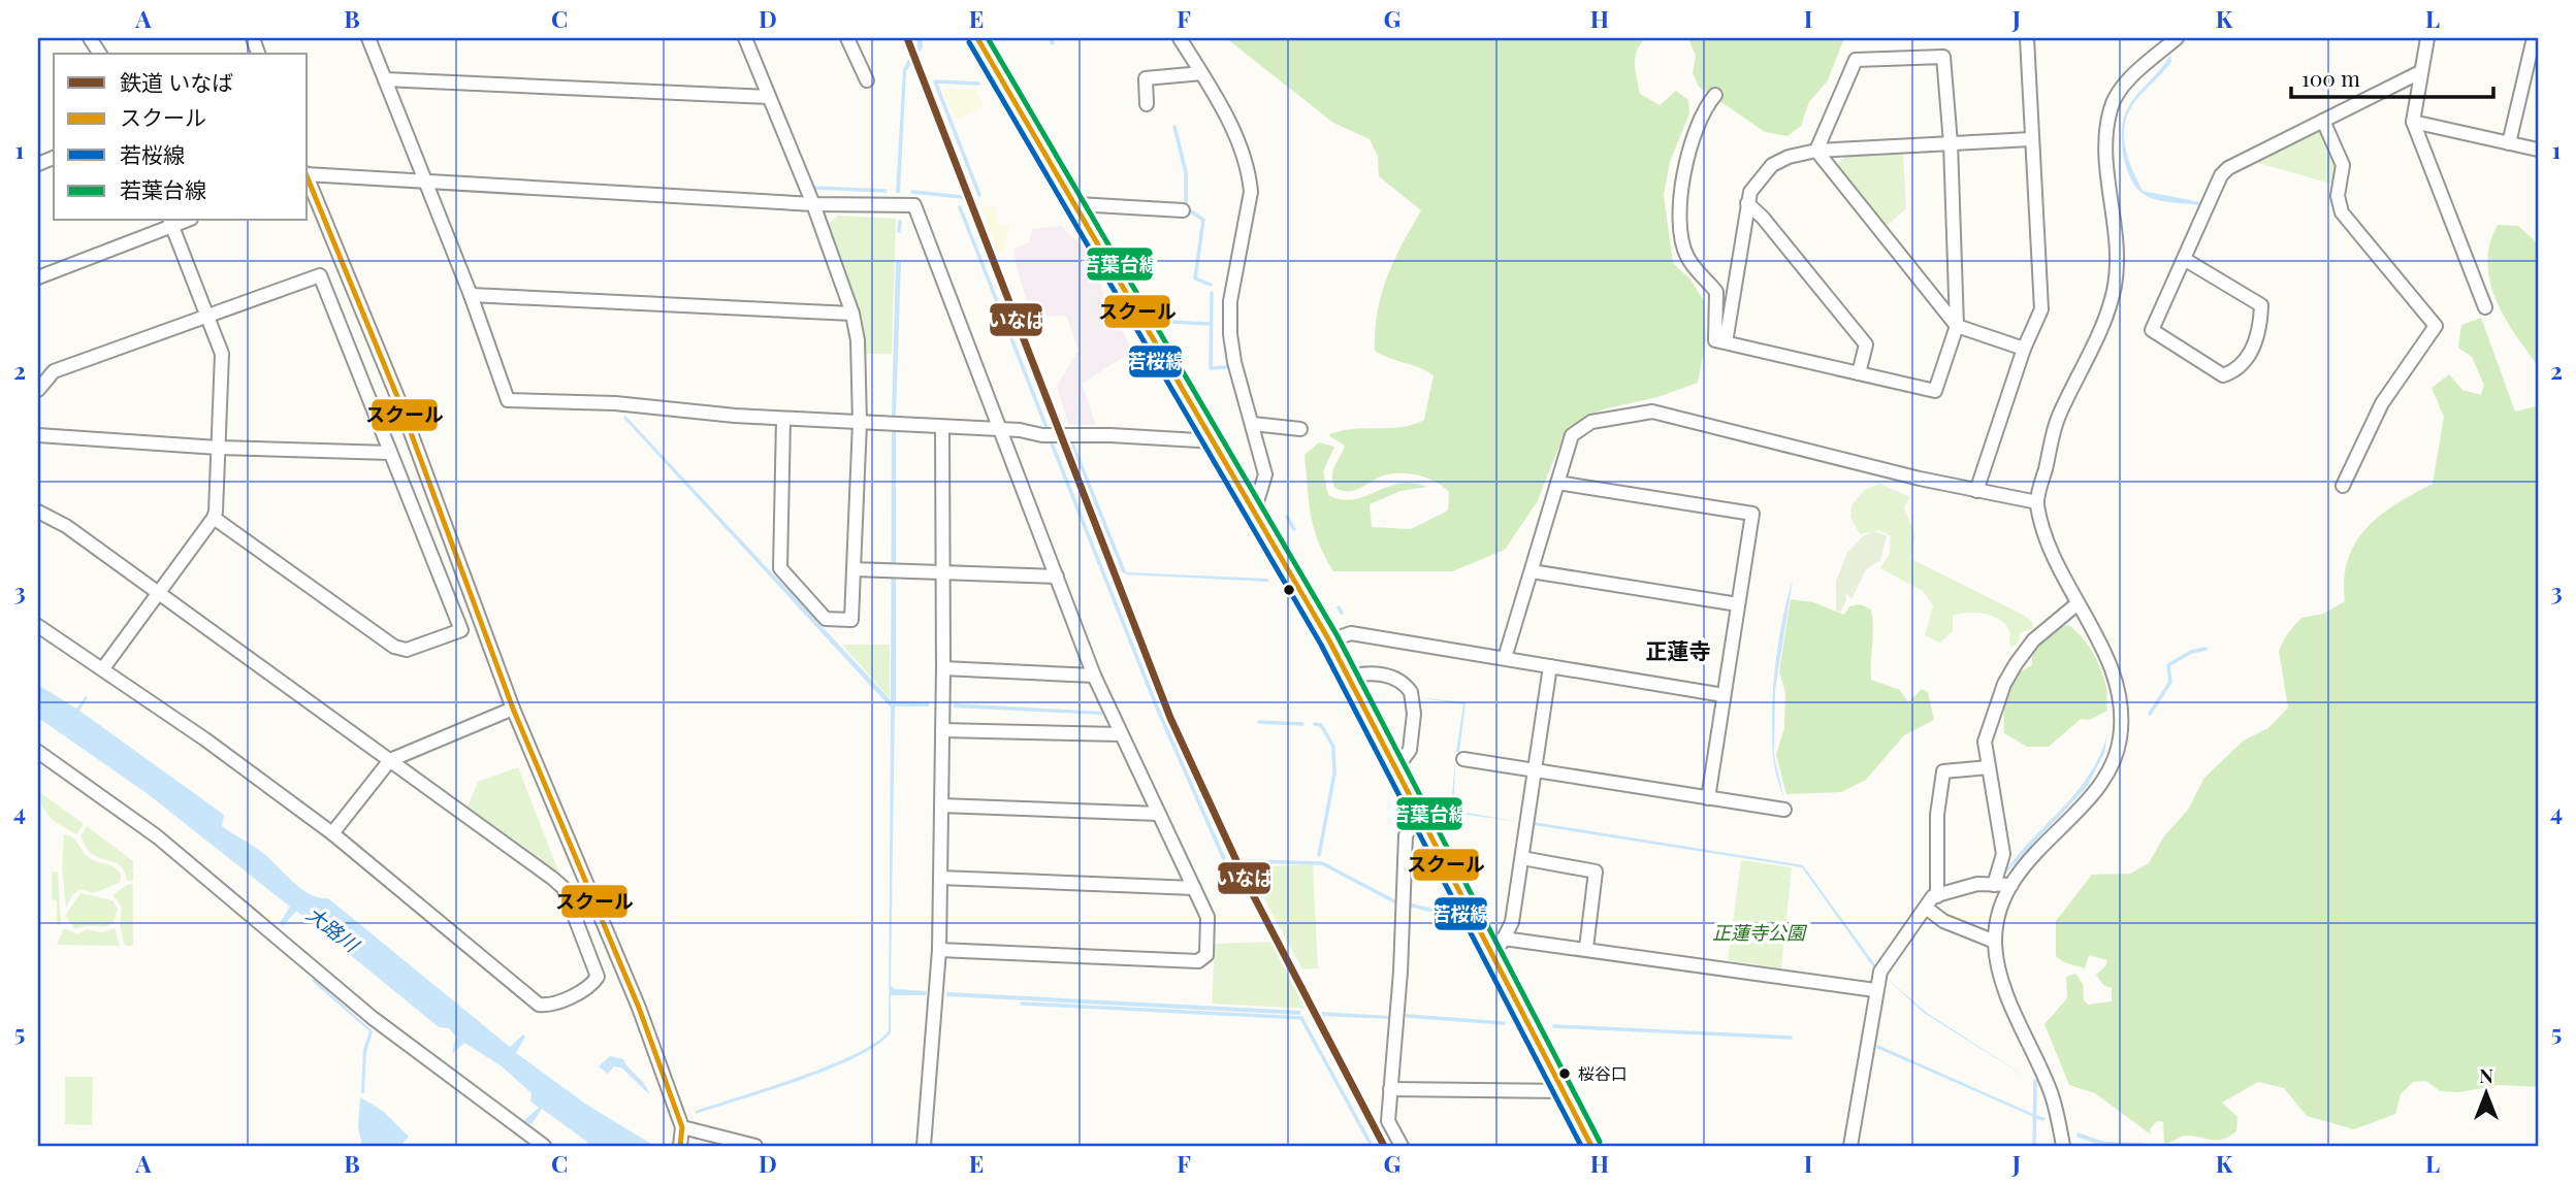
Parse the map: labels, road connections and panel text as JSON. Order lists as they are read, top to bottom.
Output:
{
  "districts": ["正蓮寺"],
  "water": ["大路川"],
  "parks": ["正蓮寺公園"],
  "places": ["桜谷口"],
  "lines": [
    "rail line いなば",
    "transit line スクール",
    "transit line 若葉台線",
    "transit line 若桜線"
  ],
  "legend": [
    "鉄道 いなば",
    "スクール",
    "若桜線",
    "若葉台線"
  ],
  "scale_bar": "100 m",
  "north": "top",
  "grid": {
    "columns": [
      "A",
      "B",
      "C",
      "D",
      "E",
      "F",
      "G",
      "H",
      "I",
      "J",
      "K",
      "L"
    ],
    "rows": [
      "1",
      "2",
      "3",
      "4",
      "5"
    ]
  }
}
